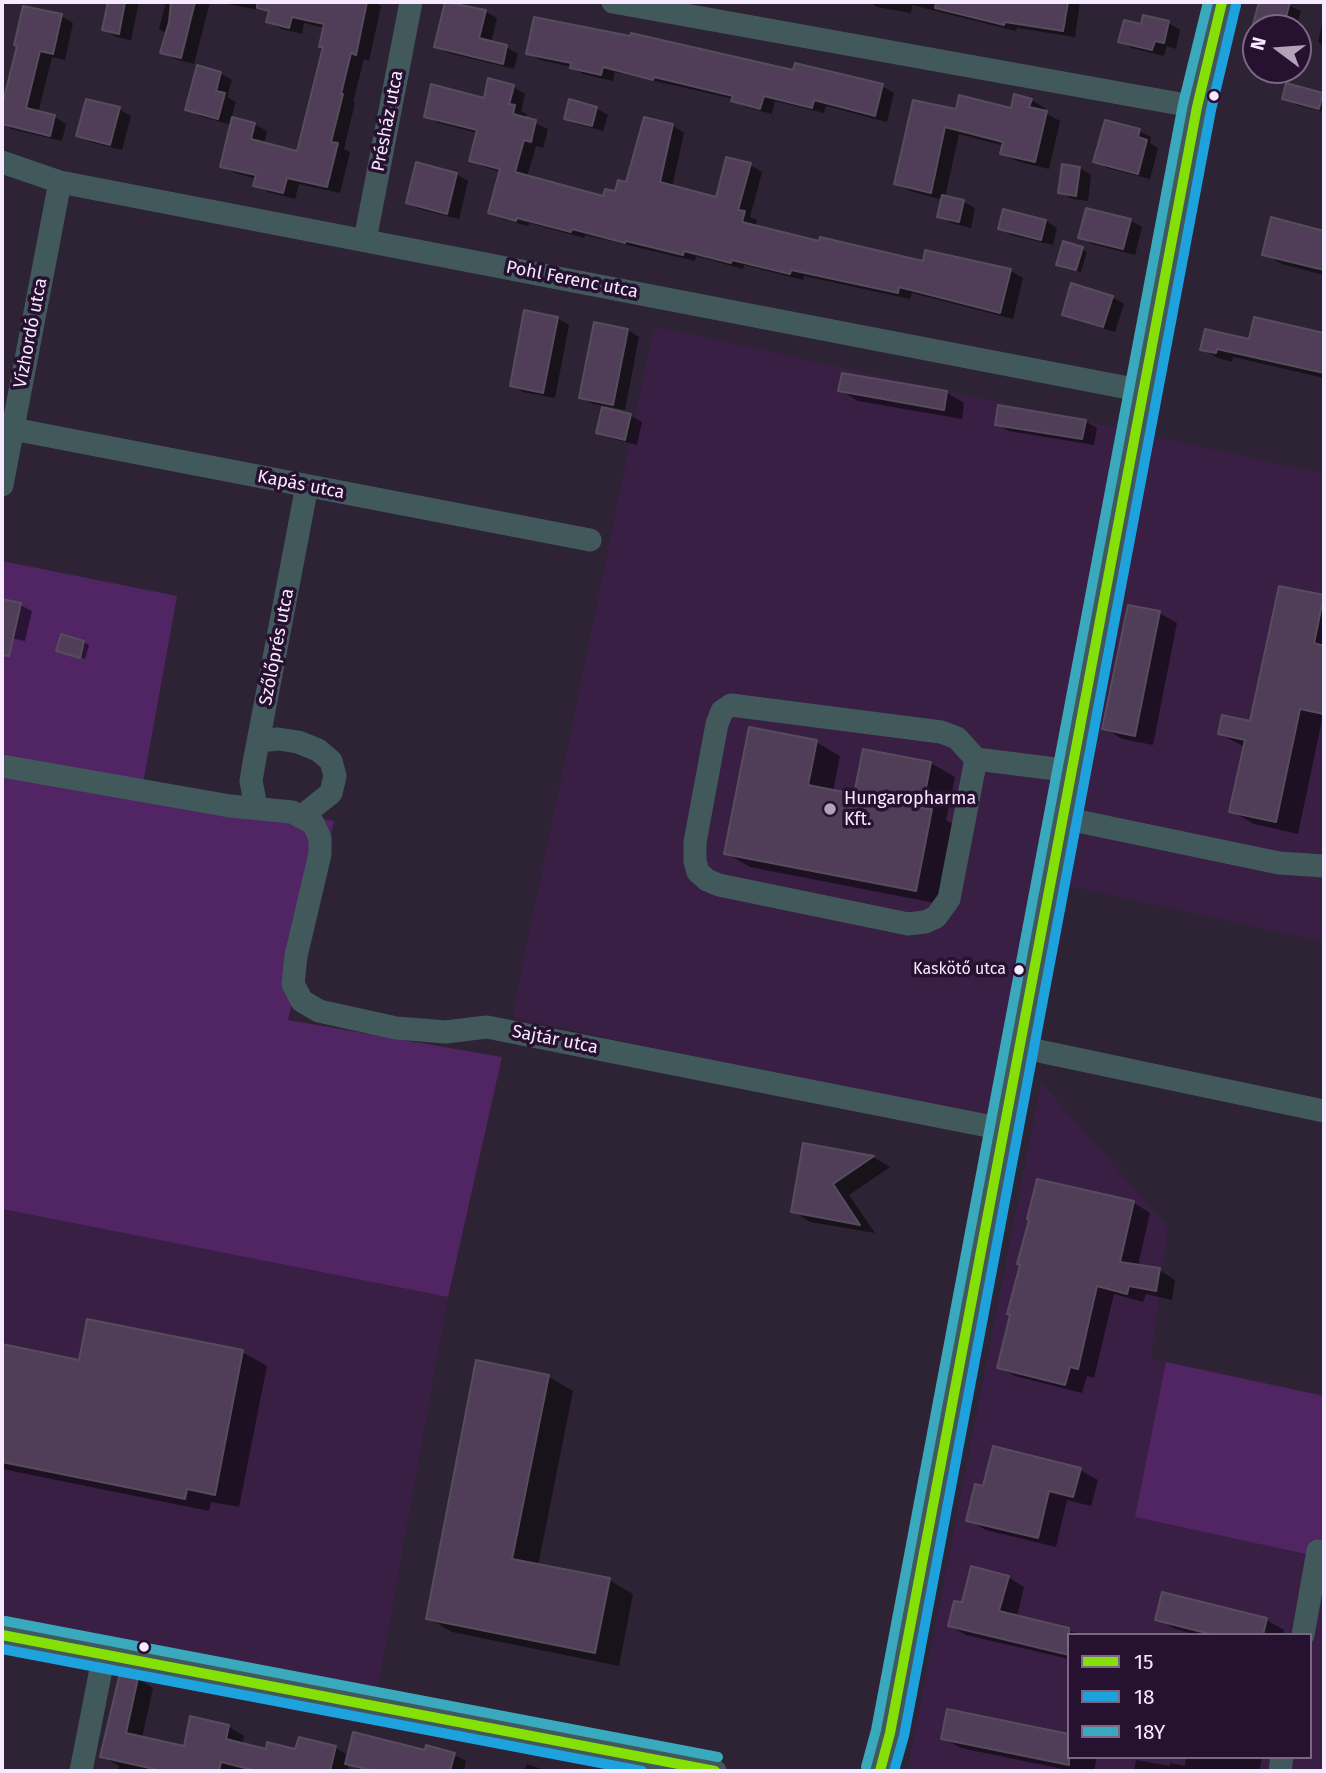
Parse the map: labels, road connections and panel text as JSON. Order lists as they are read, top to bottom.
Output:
{
  "streets": {
    "street": [
      "Présház utca",
      "Pohl Ferenc utca",
      "Vízhordó utca",
      "Kapás utca",
      "Szőlőprés utca",
      "Sajtár utca"
    ]
  },
  "crossings": [
    ["Présház utca", "Pohl Ferenc utca"],
    ["Pohl Ferenc utca", "Vízhordó utca"],
    ["Vízhordó utca", "Kapás utca"],
    ["Kapás utca", "Szőlőprés utca"],
    ["Szőlőprés utca", "Sajtár utca"]
  ],
  "places": ["Hungaropharma Kft.", "Kaskötő utca"],
  "lines": ["transit line 15", "transit line 18Y", "transit line 18"],
  "legend": ["15", "18", "18Y"],
  "north": "left"
}
